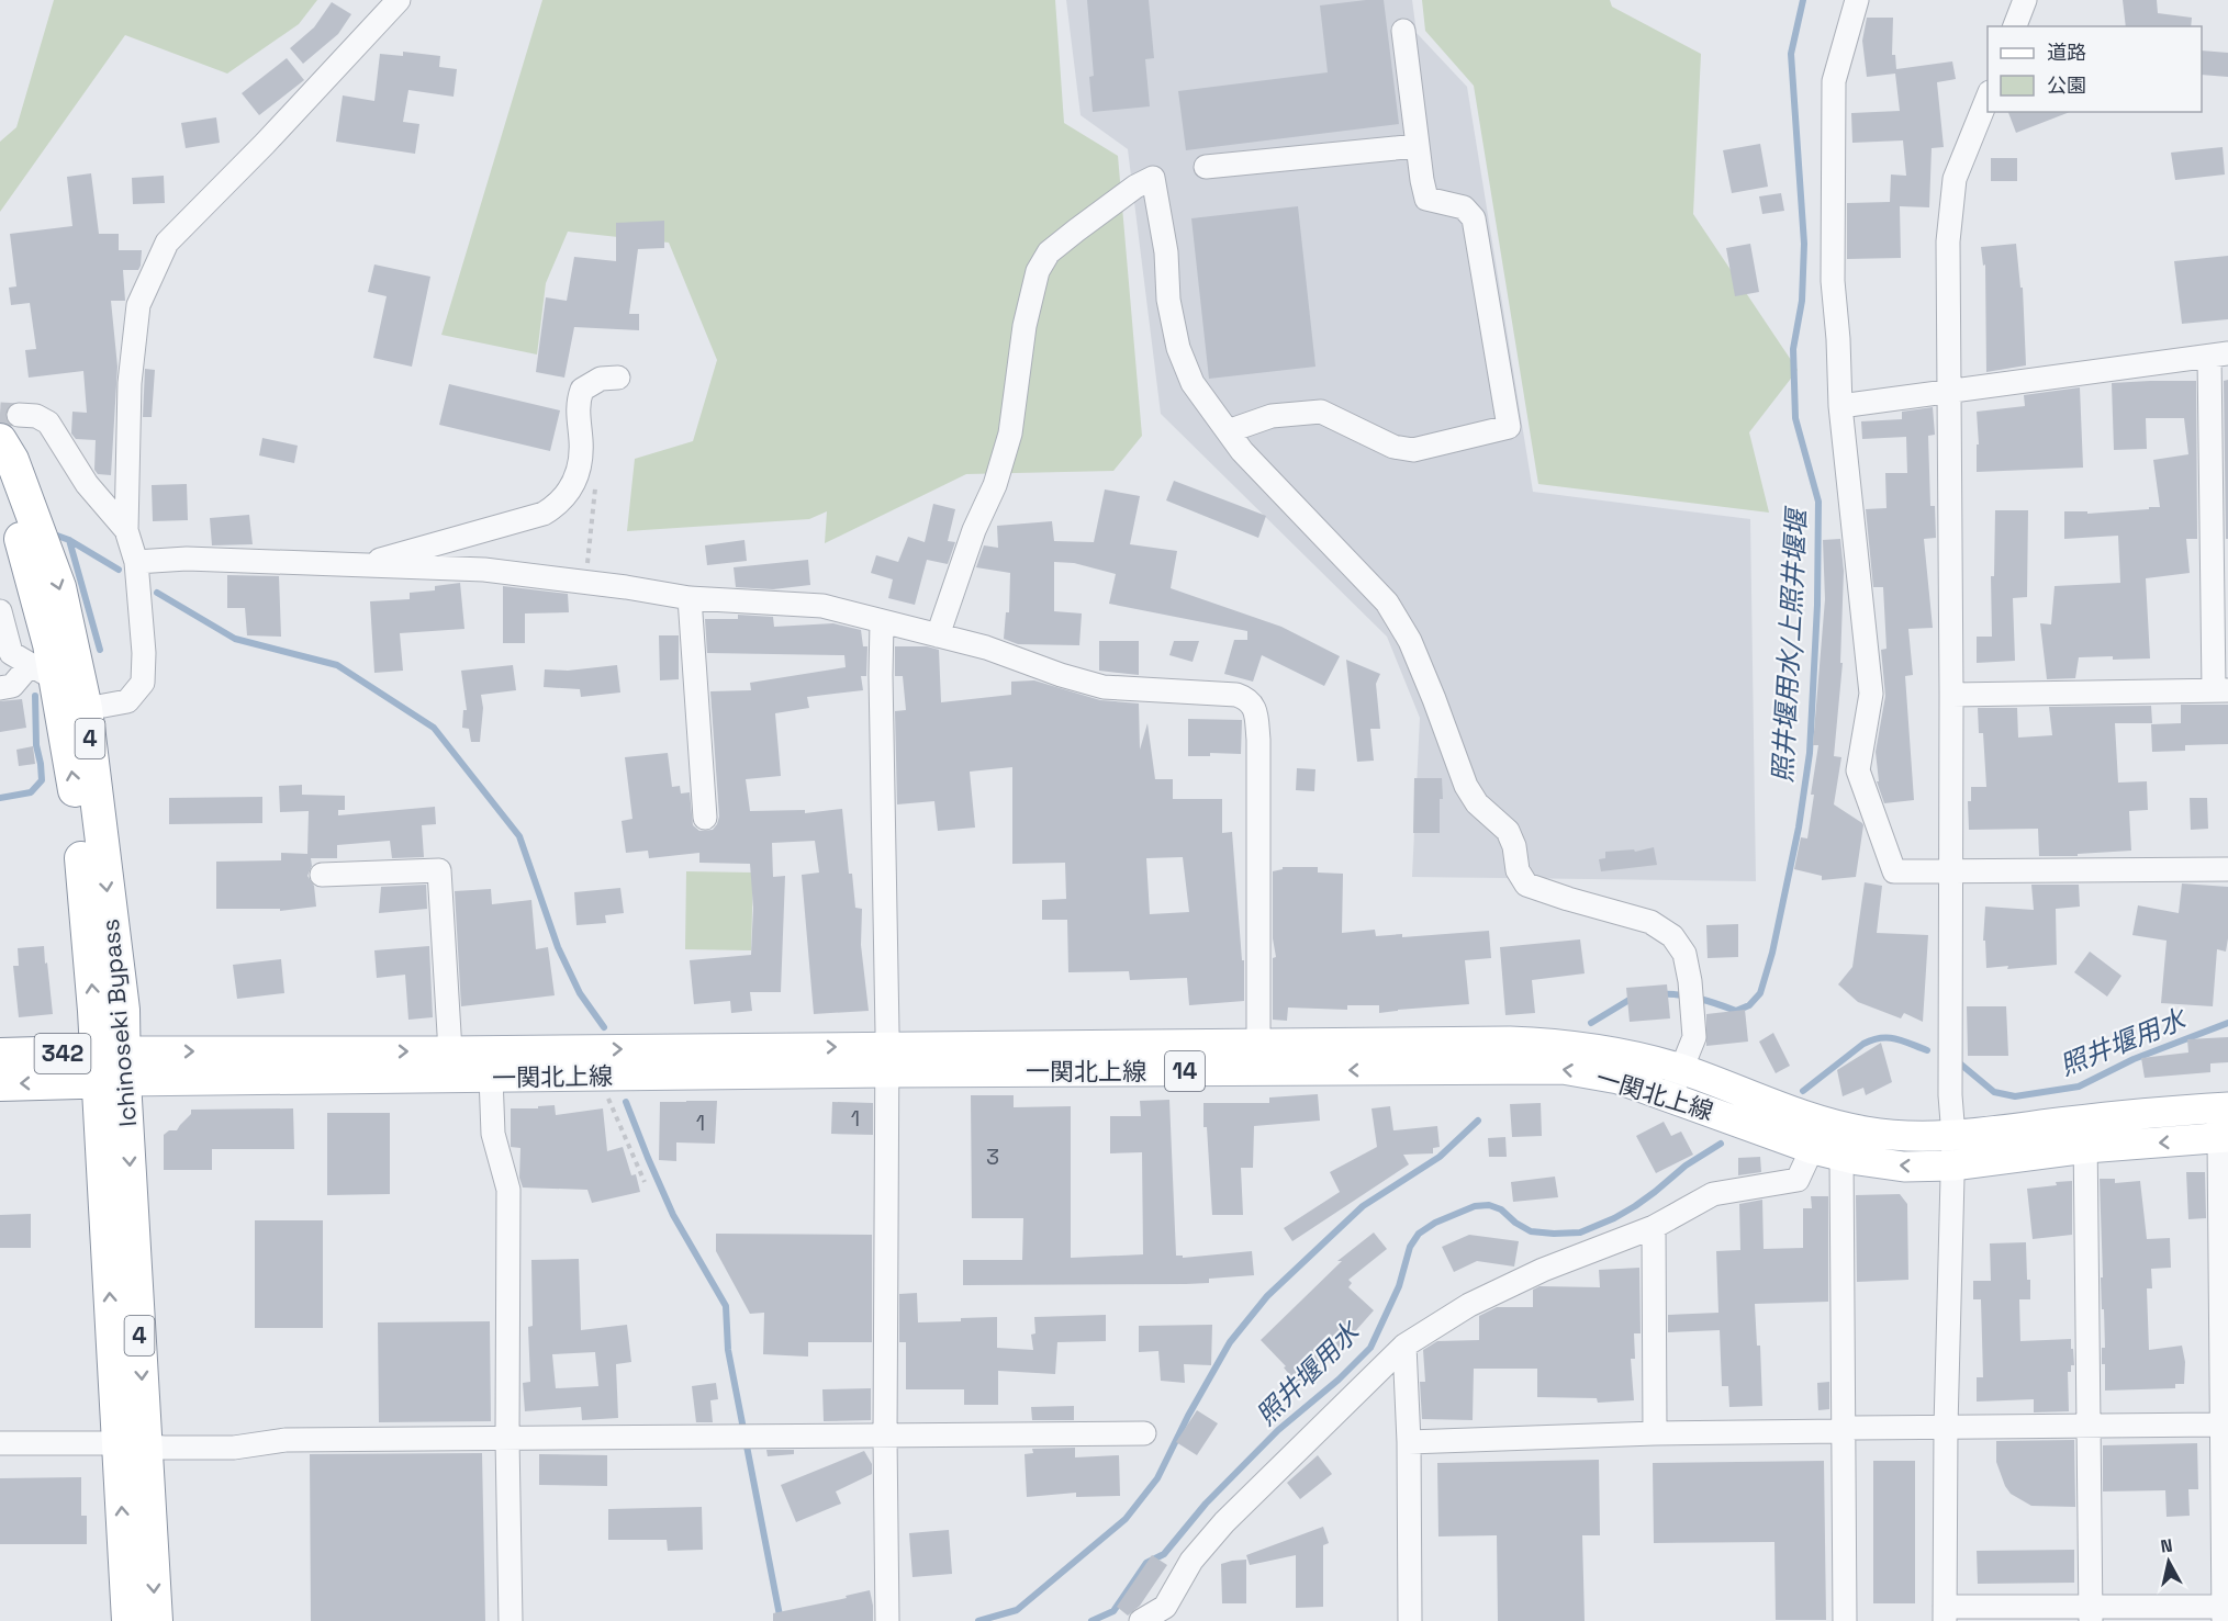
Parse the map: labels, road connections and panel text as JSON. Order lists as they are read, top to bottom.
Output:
{
  "streets": {
    "highway": ["4", "Ichinoseki Bypass", "342"],
    "main road": ["一関北上線", "14"]
  },
  "crossings": [
    ["Ichinoseki Bypass", "342"],
    ["Ichinoseki Bypass", "一関北上線"],
    ["342", "一関北上線"]
  ],
  "water": ["照井堰用水/上照井堰堰", "照井堰用水"],
  "house_numbers": ["1", "1", "3"],
  "legend": ["道路", "公園"],
  "north": "top"
}
